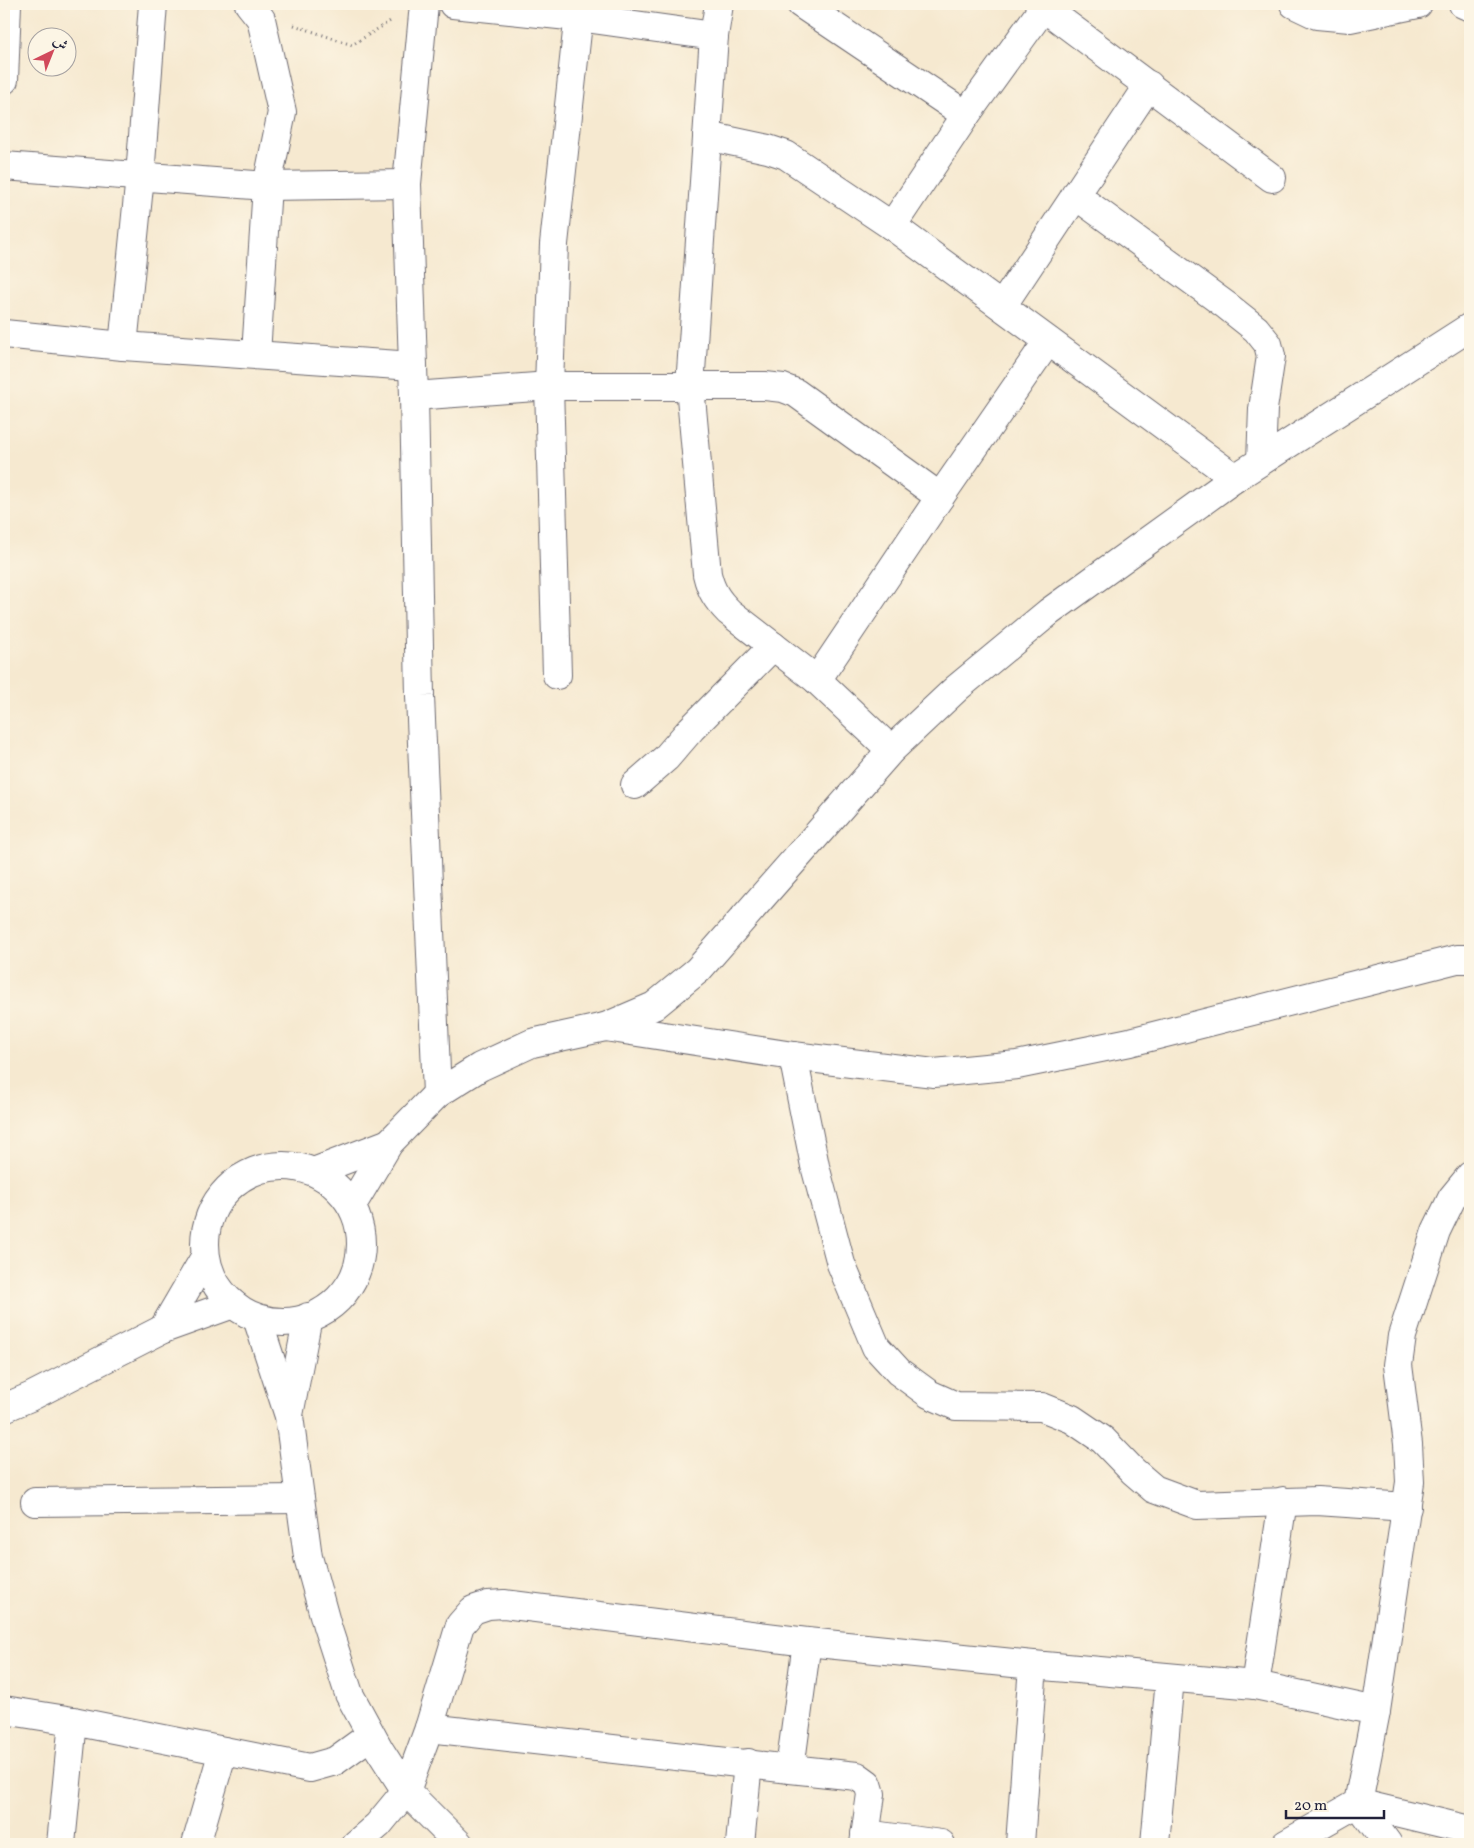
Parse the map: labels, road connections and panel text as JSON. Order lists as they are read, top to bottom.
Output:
{
  "scale_bar": "20 m",
  "north": "top right"
}
